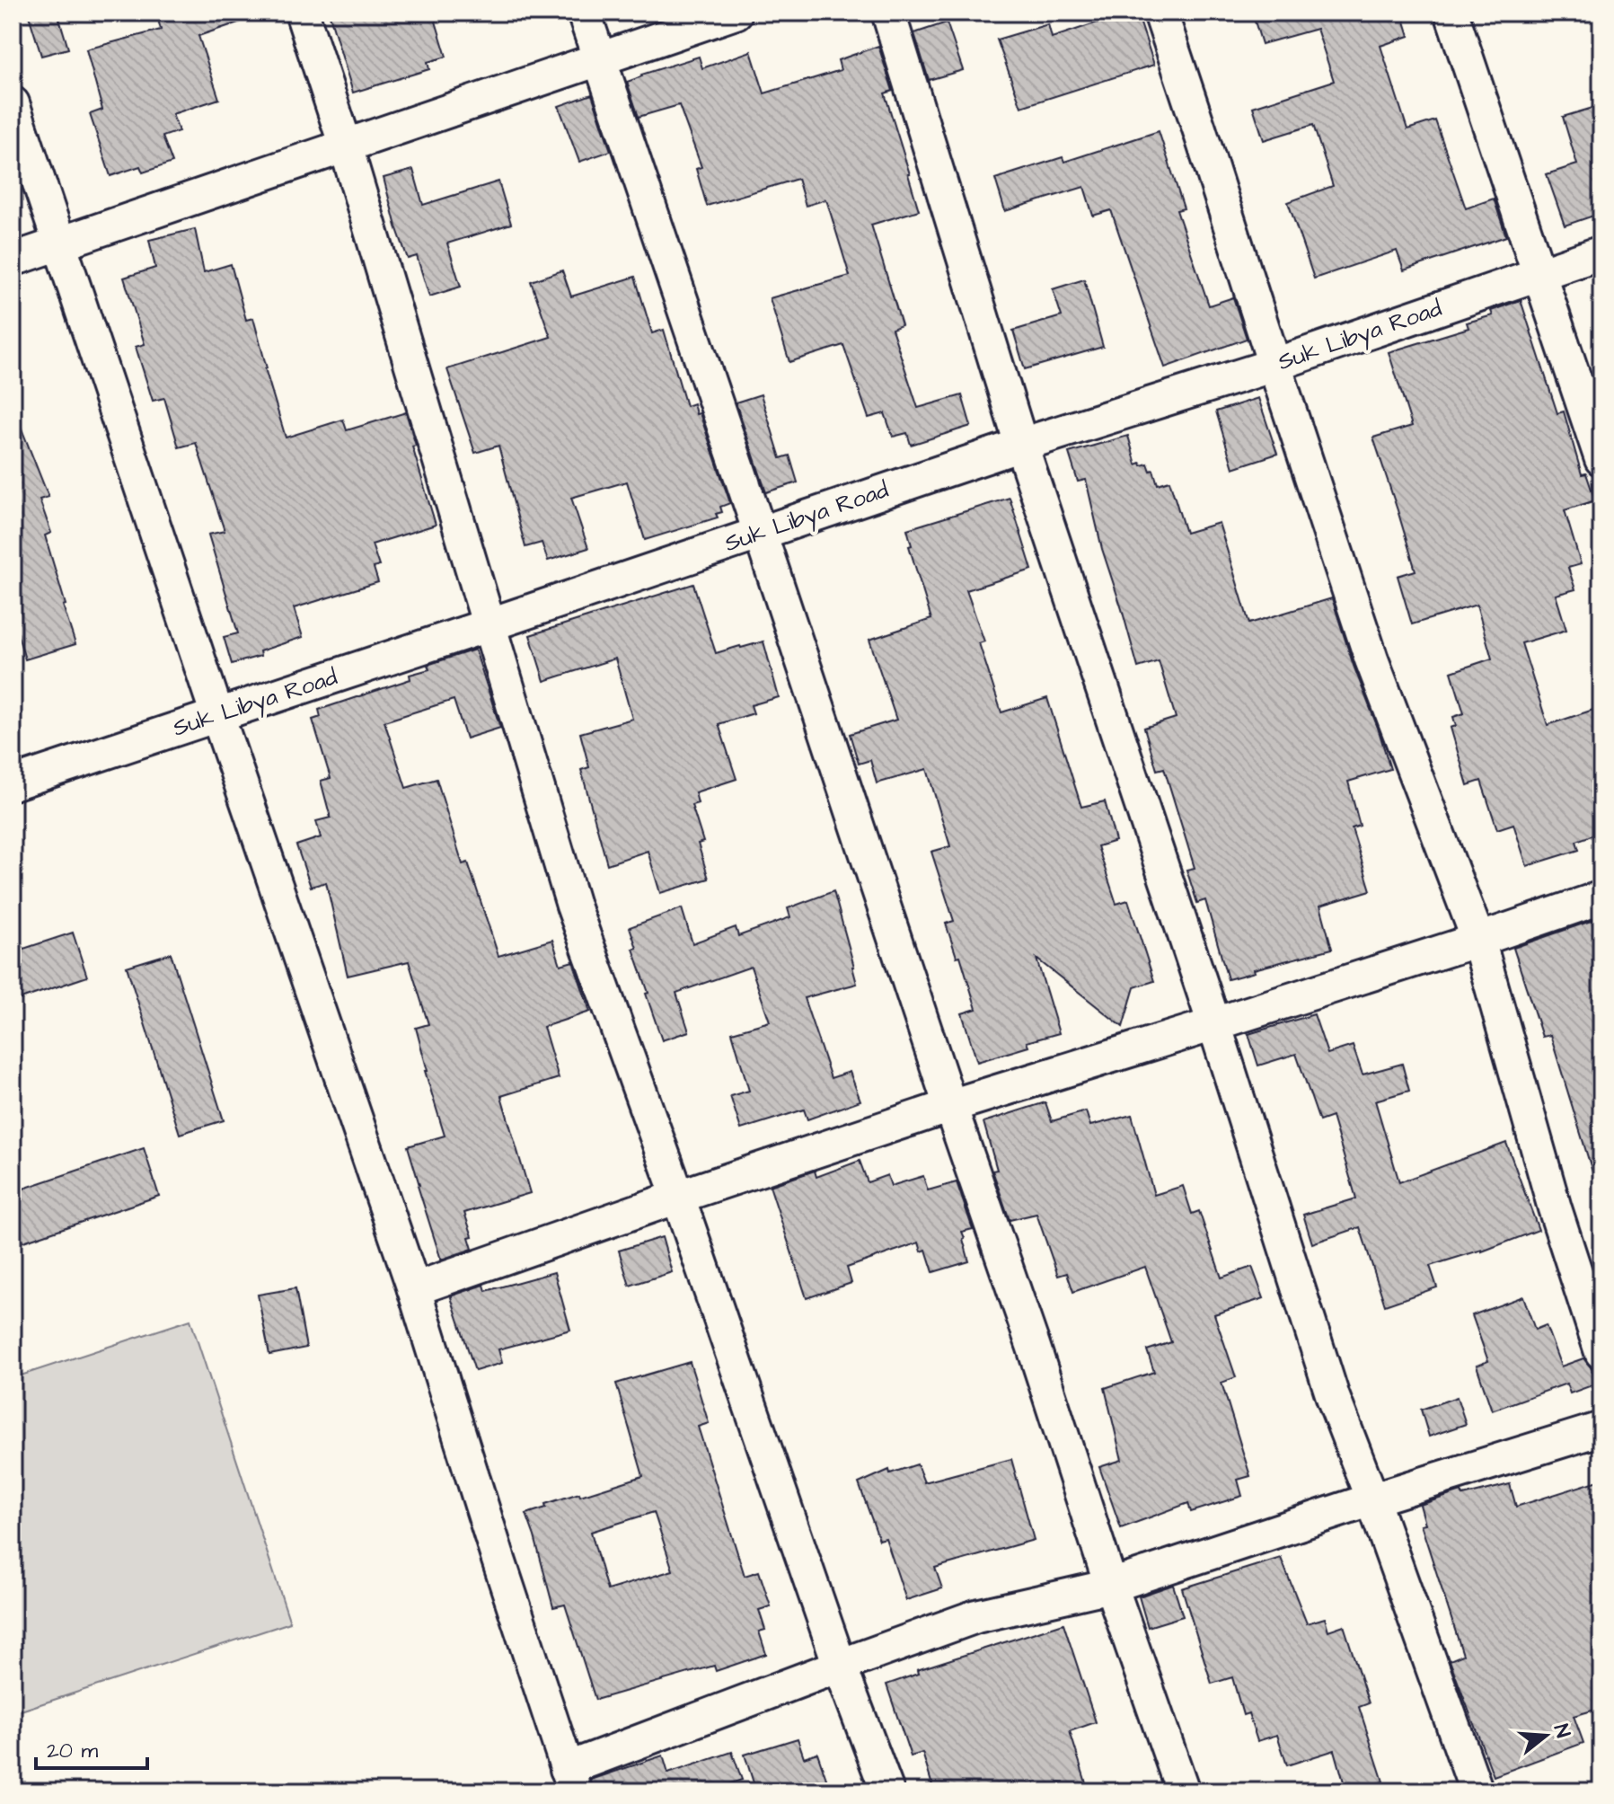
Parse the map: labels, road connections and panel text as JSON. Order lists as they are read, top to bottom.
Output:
{
  "streets": {
    "street": ["Suk Libya Road"]
  },
  "scale_bar": "20 m",
  "north": "right"
}
